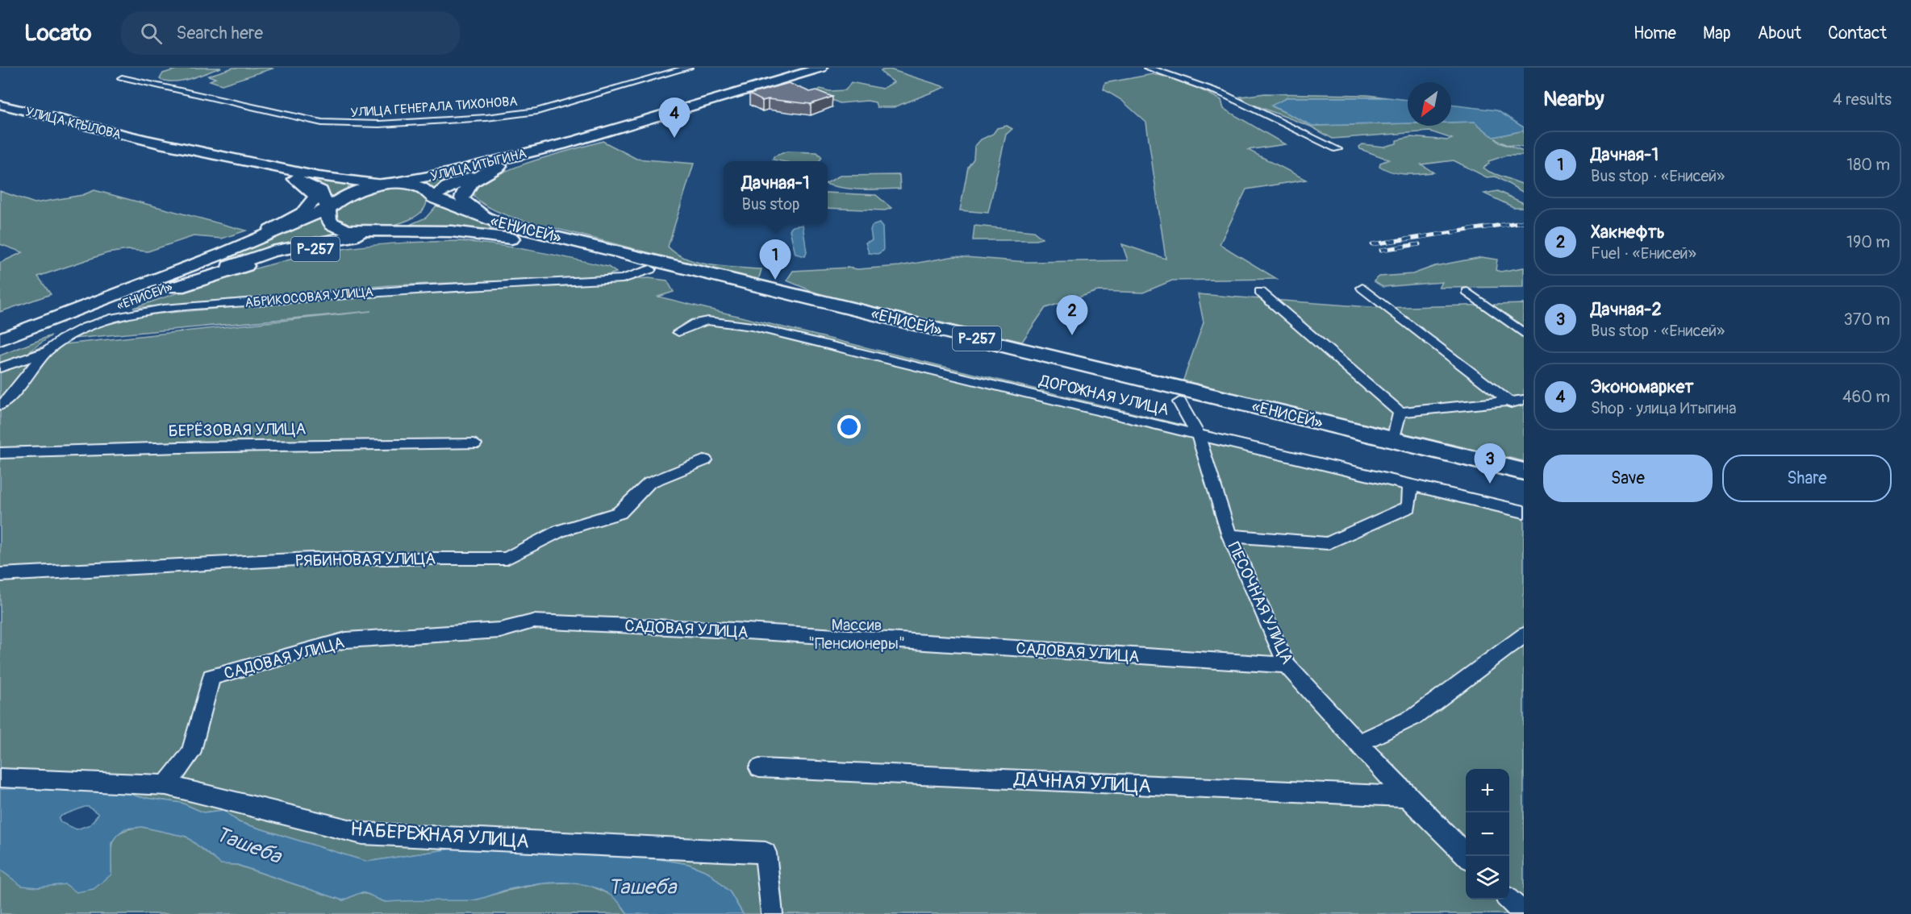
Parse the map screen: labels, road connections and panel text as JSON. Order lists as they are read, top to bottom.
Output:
{
  "streets": {
    "highway": ["«ЕНИСЕЙ»", "Р-257"],
    "main road": ["УЛИЦА КРЫЛОВА", "УЛИЦА ИТЫГИНА"],
    "street": [
      "УЛИЦА ГЕНЕРАЛА ТИХОНОВА",
      "АБРИКОСОВАЯ УЛИЦА",
      "ДОРОЖНАЯ УЛИЦА",
      "БЕРЁЗОВАЯ УЛИЦА",
      "РЯБИНОВАЯ УЛИЦА",
      "ПЕСОЧНАЯ УЛИЦА",
      "САДОВАЯ УЛИЦА",
      "ДАЧНАЯ УЛИЦА",
      "НАБЕРЕЖНАЯ УЛИЦА"
    ]
  },
  "crossings": [
    ["УЛИЦА ИТЫГИНА", "«ЕНИСЕЙ»"],
    ["«ЕНИСЕЙ»", "Р-257"],
    ["«ЕНИСЕЙ»", "АБРИКОСОВАЯ УЛИЦА"],
    ["«ЕНИСЕЙ»", "ПЕСОЧНАЯ УЛИЦА"],
    ["ДОРОЖНАЯ УЛИЦА", "ПЕСОЧНАЯ УЛИЦА"],
    ["ПЕСОЧНАЯ УЛИЦА", "САДОВАЯ УЛИЦА"],
    ["ПЕСОЧНАЯ УЛИЦА", "ДАЧНАЯ УЛИЦА"],
    ["САДОВАЯ УЛИЦА", "НАБЕРЕЖНАЯ УЛИЦА"]
  ],
  "water": ["Ташеба"],
  "parks": ["Массив \"Пенсионеры\""],
  "north": "bottom left",
  "page": {
    "header": "Locato",
    "search": "Search here",
    "nav": [
      "Home",
      "Map",
      "About",
      "Contact"
    ],
    "heading": ["Nearby", "4 results"],
    "pins": [
      "4",
      "1",
      "2",
      "3"
    ],
    "list": [
      {
        "mark": "1",
        "name": "Дачная-1",
        "note": "Bus stop · «Енисей»",
        "value": "180 m"
      },
      {
        "mark": "2",
        "name": "Хакнефть",
        "note": "Fuel · «Енисей»",
        "value": "190 m"
      },
      {
        "mark": "3",
        "name": "Дачная-2",
        "note": "Bus stop · «Енисей»",
        "value": "370 m"
      },
      {
        "mark": "4",
        "name": "Экономаркет",
        "note": "Shop · улица Итыгина",
        "value": "460 m"
      }
    ],
    "popup": ["Дачная-1", "Bus stop"],
    "buttons": ["Save", "Share"],
    "map_buttons": ["+", "−"]
  }
}
